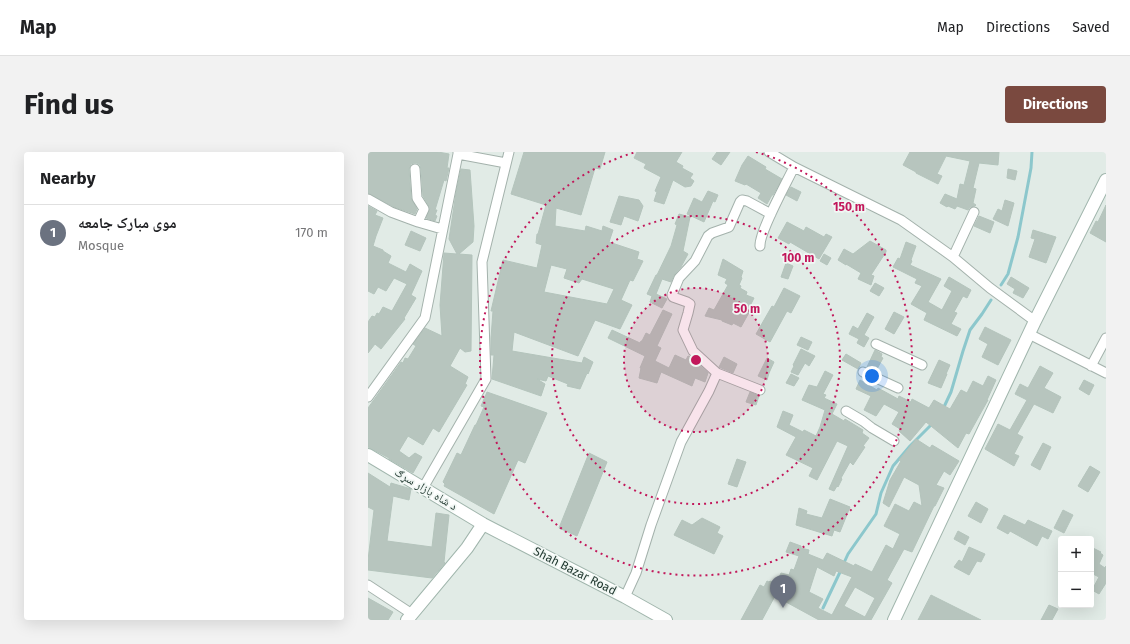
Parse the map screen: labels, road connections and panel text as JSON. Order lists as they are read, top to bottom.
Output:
{
  "streets": {
    "main road": ["د شاه بازار سړګ", "Shah Bazar Road"]
  },
  "crossings": [
    ["د شاه بازار سړګ", "Shah Bazar Road"]
  ],
  "page": {
    "header": "Map",
    "nav": ["Map", "Directions", "Saved"],
    "buttons": "Directions",
    "title": "Find us",
    "heading": "Nearby",
    "list": [
      {
        "mark": "1",
        "name": "موی مبارک جامعه",
        "note": "Mosque",
        "value": "170 m"
      }
    ],
    "map_buttons": ["+", "−"],
    "pins": "1"
  },
  "rings": ["150 m", "100 m", "50 m"]
}
